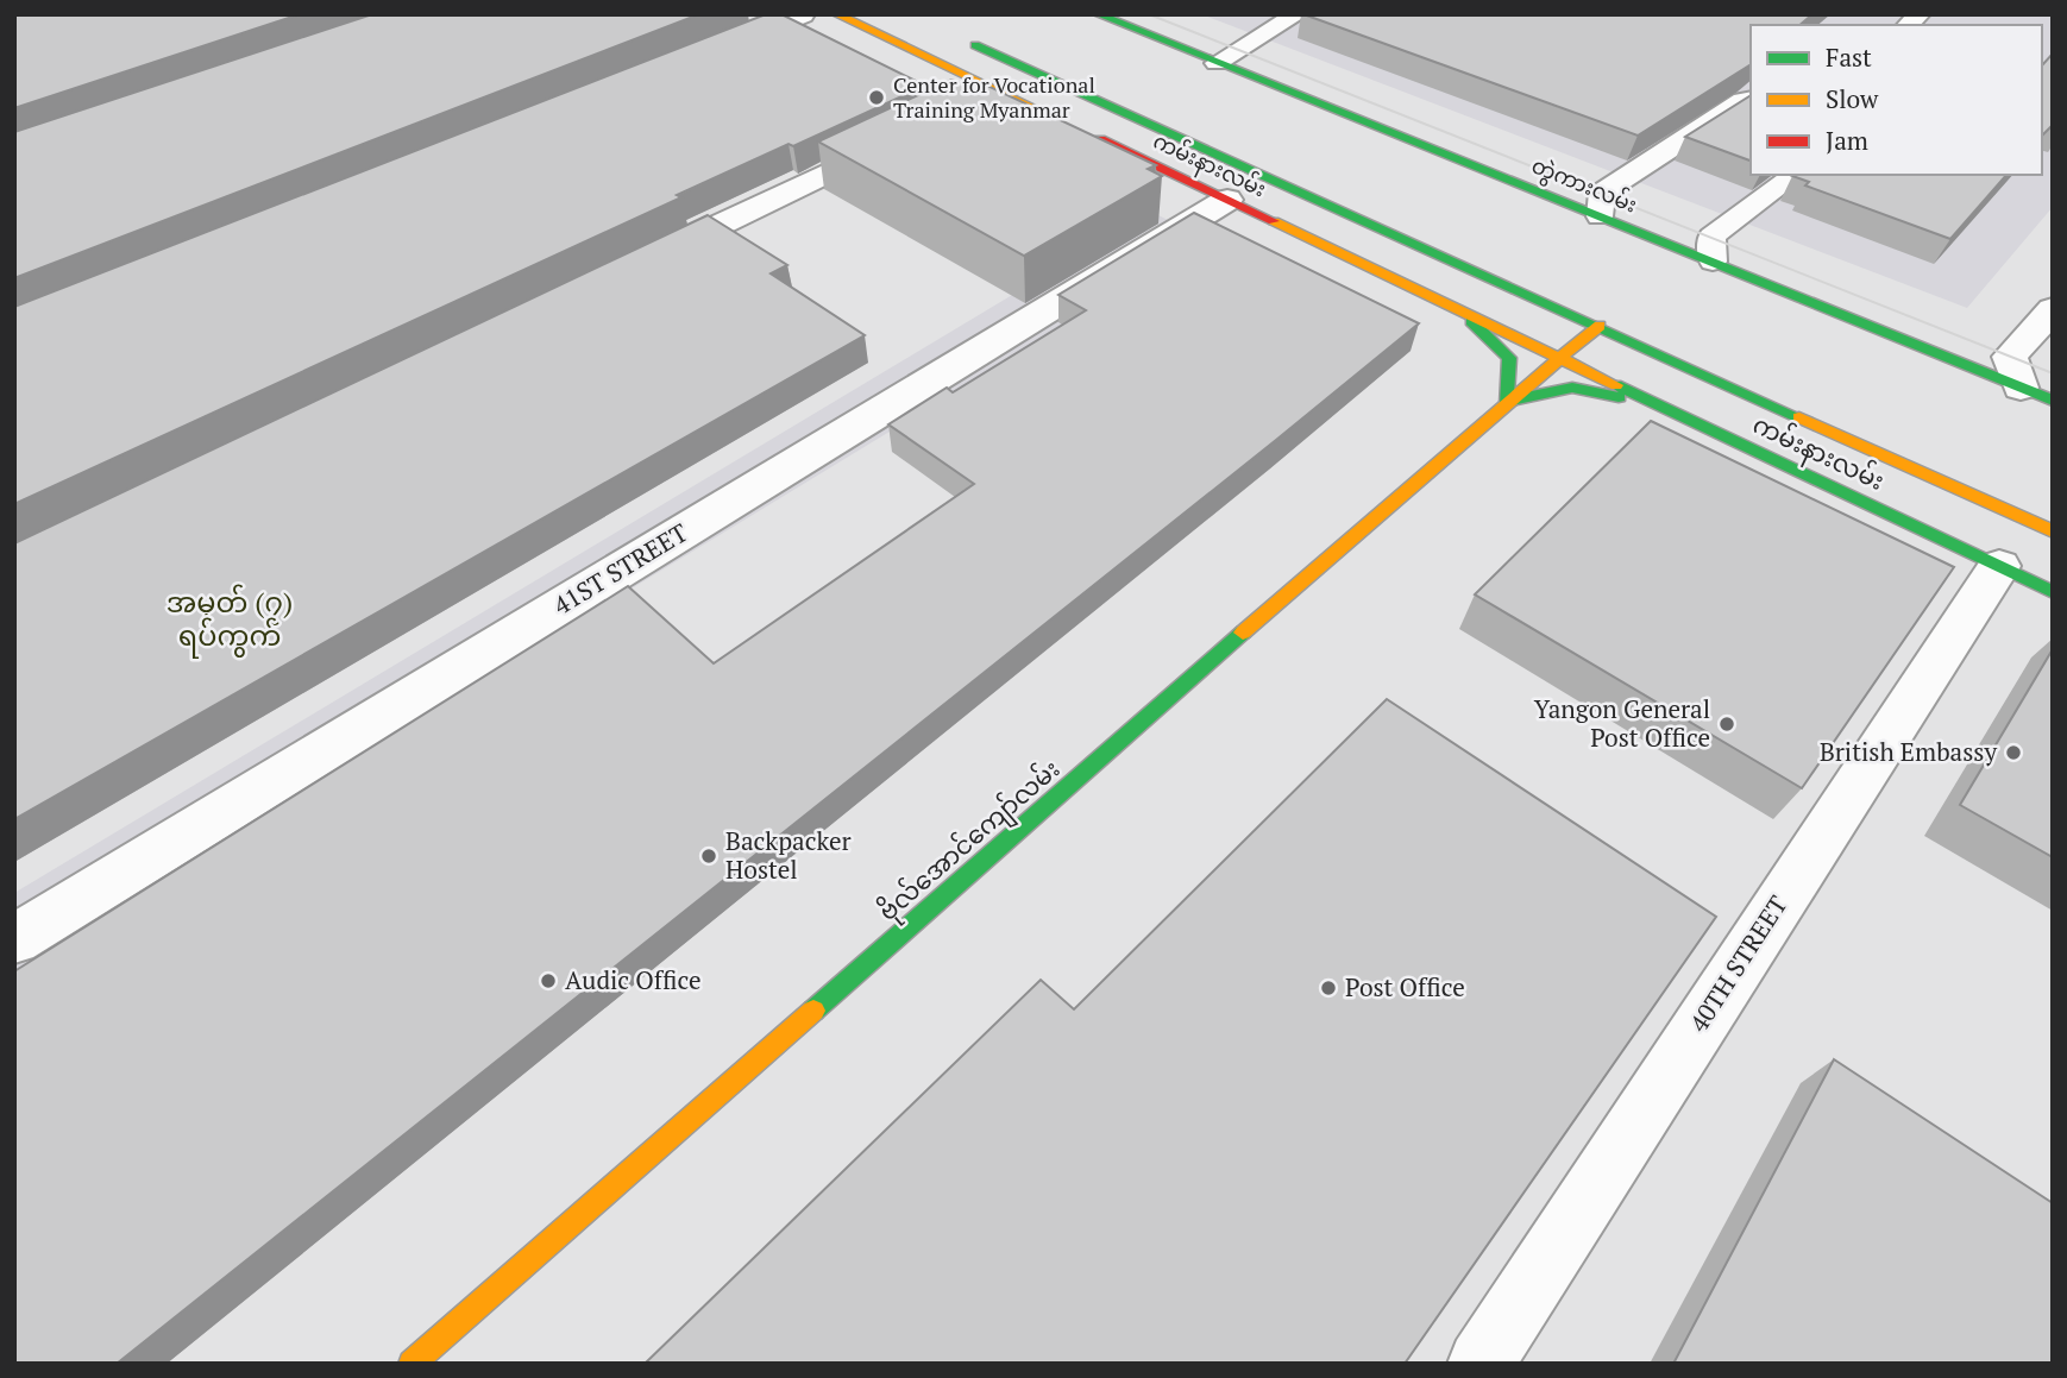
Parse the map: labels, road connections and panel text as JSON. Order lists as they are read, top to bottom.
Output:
{
  "streets": {
    "main road": ["ကမ်းနားလမ်း", "တွဲကားလမ်း", "ဗိုလ်အောင်ကျော်လမ်း"],
    "street": ["41ST STREET", "40TH STREET"]
  },
  "crossings": [
    ["ကမ်းနားလမ်း", "41ST STREET"],
    ["ကမ်းနားလမ်း", "ဗိုလ်အောင်ကျော်လမ်း"],
    ["ကမ်းနားလမ်း", "40TH STREET"]
  ],
  "districts": ["အမှတ် (၇) ရပ်ကွက်"],
  "places": [
    "Center for Vocational Training Myanmar",
    "Yangon General Post Office",
    "British Embassy",
    "Backpacker Hostel",
    "Audic Office",
    "Post Office"
  ],
  "legend": ["Fast", "Slow", "Jam"]
}
